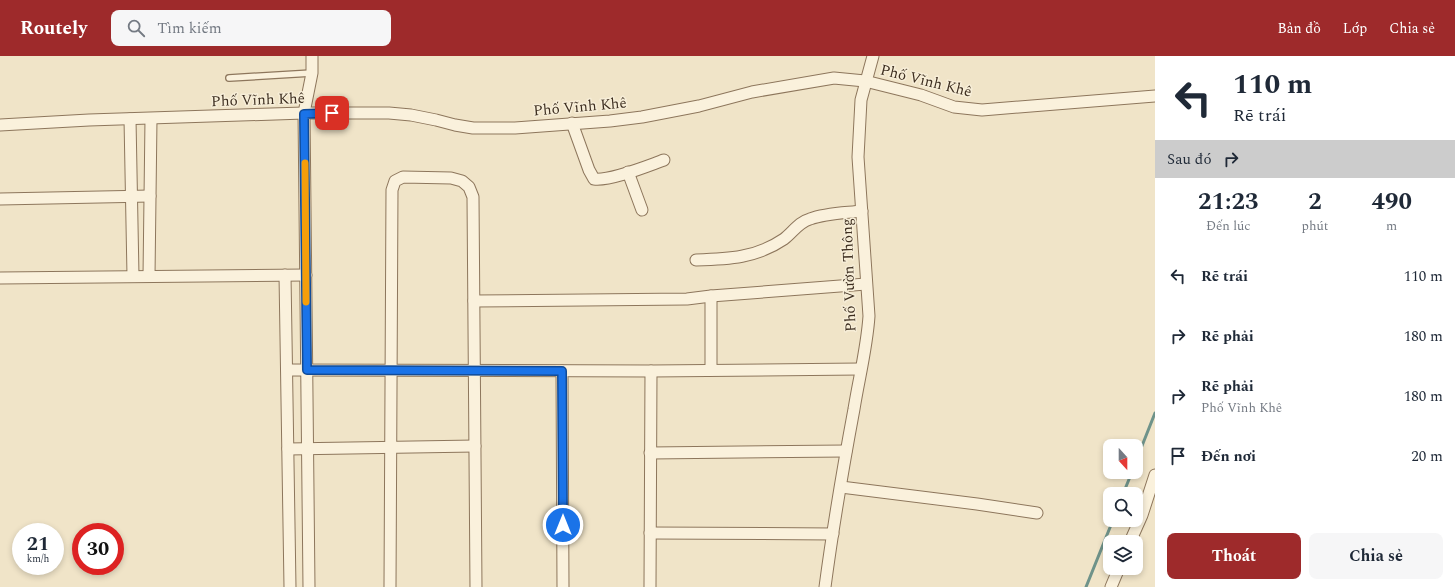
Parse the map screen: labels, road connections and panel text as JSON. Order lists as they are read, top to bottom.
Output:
{
  "streets": {
    "street": ["Phố Vĩnh Khê", "Phố Vườn Thông"]
  },
  "crossings": [
    ["Phố Vĩnh Khê", "Phố Vườn Thông"]
  ],
  "north": "bottom",
  "page": {
    "header": "Routely",
    "search": "Tìm kiếm",
    "nav": ["Bản đồ", "Lớp", "Chia sẻ"],
    "turn": ["110 m", "Rẽ trái"],
    "then": "Sau đó",
    "eta": [
      "21:23",
      "Đến lúc",
      "2",
      "phút",
      "490",
      "m"
    ],
    "list": [
      {
        "name": "Rẽ trái",
        "value": "110 m"
      },
      {
        "name": "Rẽ phải",
        "value": "180 m"
      },
      {
        "name": "Rẽ phải",
        "note": "Phố Vĩnh Khê",
        "value": "180 m"
      },
      {
        "name": "Đến nơi",
        "value": "20 m"
      }
    ],
    "speed": "21 km/h",
    "limit": "30",
    "buttons": ["Thoát", "Chia sẻ"]
  }
}
